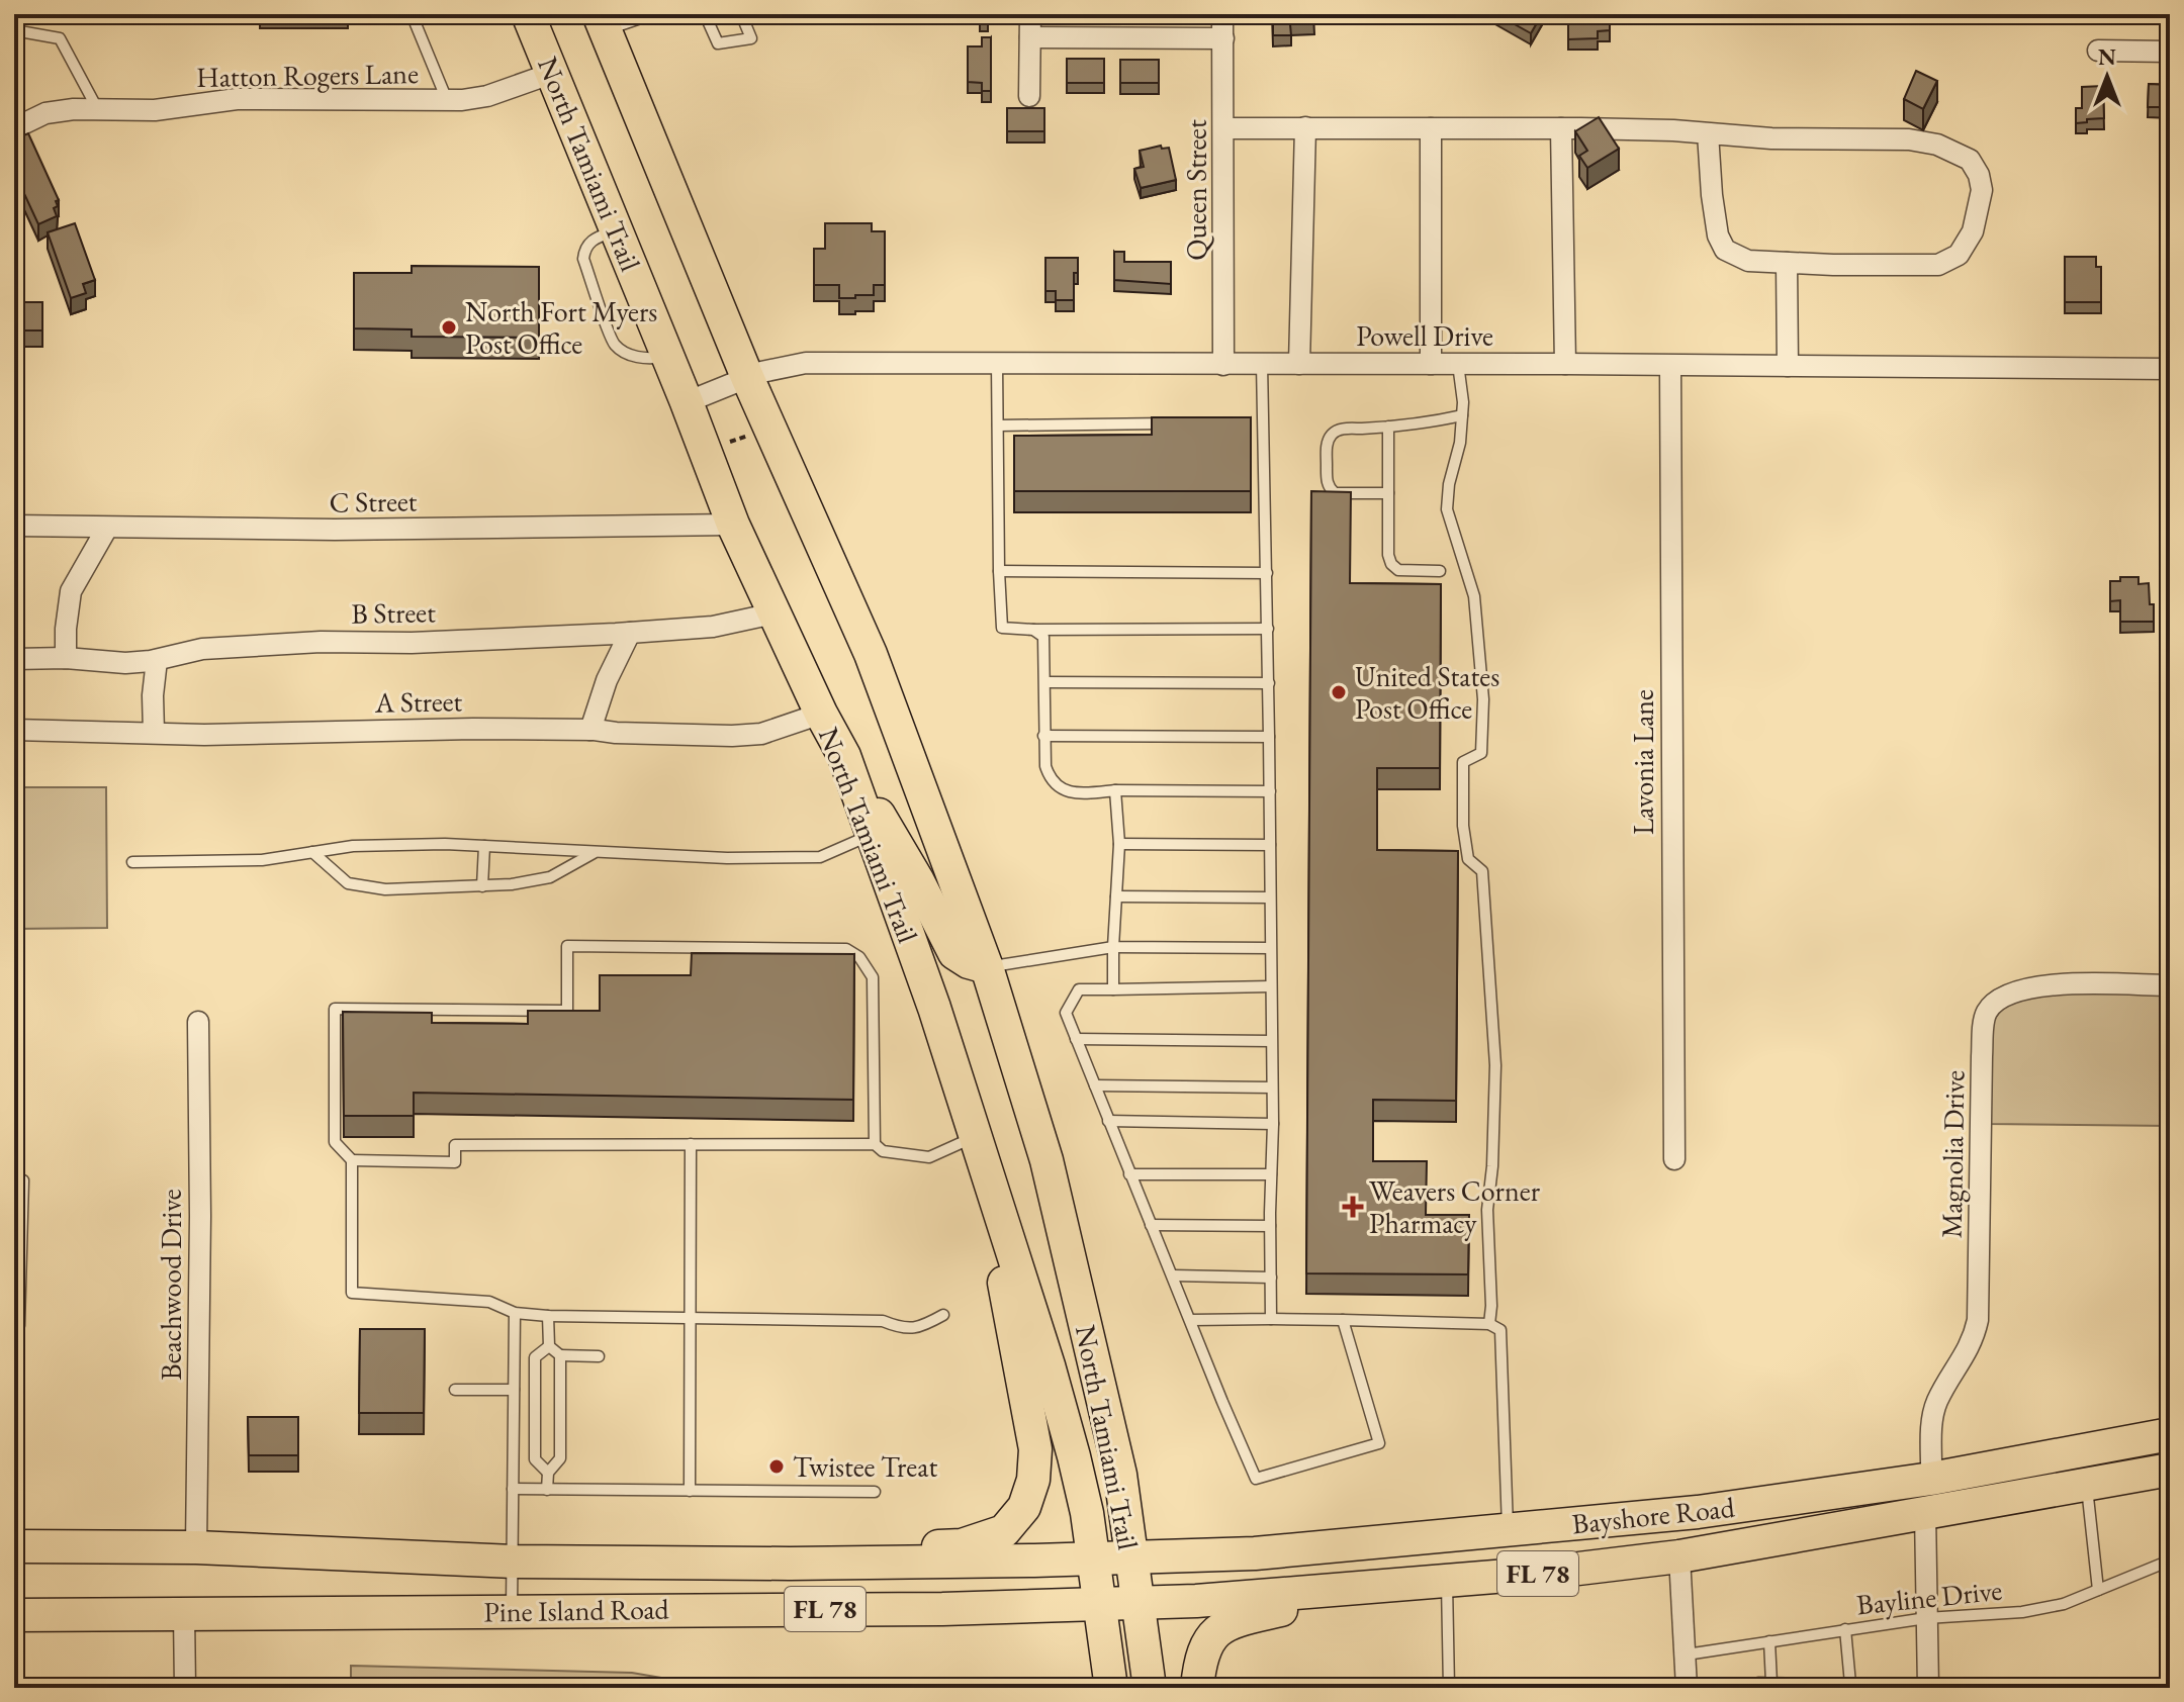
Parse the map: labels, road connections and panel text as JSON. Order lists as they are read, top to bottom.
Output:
{
  "streets": {
    "main road": [
      "North Tamiami Trail",
      "Bayshore Road",
      "FL 78",
      "Pine Island Road"
    ],
    "street": [
      "Hatton Rogers Lane",
      "Queen Street",
      "Powell Drive",
      "C Street",
      "B Street",
      "A Street",
      "Lavonia Lane",
      "Magnolia Drive",
      "Beachwood Drive"
    ],
    "lane": ["Bayline Drive"]
  },
  "crossings": [
    ["Hatton Rogers Lane", "North Tamiami Trail"],
    ["North Tamiami Trail", "Powell Drive"],
    ["North Tamiami Trail", "C Street"],
    ["North Tamiami Trail", "B Street"],
    ["North Tamiami Trail", "A Street"],
    ["North Tamiami Trail", "Bayshore Road"],
    ["North Tamiami Trail", "Pine Island Road"],
    ["Queen Street", "Powell Drive"],
    ["Powell Drive", "Lavonia Lane"],
    ["Magnolia Drive", "Bayshore Road"],
    ["Beachwood Drive", "Pine Island Road"],
    ["Bayshore Road", "Pine Island Road"]
  ],
  "places": {
    "other": ["North Fort Myers Post Office", "United States Post Office", "Twistee Treat"],
    "health": ["Weavers Corner Pharmacy"]
  },
  "north": "top"
}
